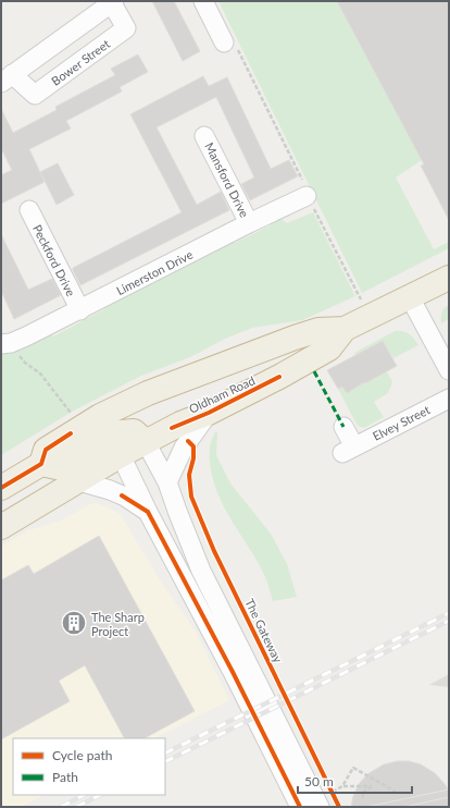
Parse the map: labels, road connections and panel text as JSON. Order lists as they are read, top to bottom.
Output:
{
  "streets": {
    "highway": ["Oldham Road"],
    "street": [
      "Bower Street",
      "Mansford Drive",
      "Peckford Drive",
      "Limerston Drive",
      "Elvey Street"
    ],
    "cycle path": ["The Gateway"]
  },
  "crossings": [
    ["Mansford Drive", "Limerston Drive"],
    ["Peckford Drive", "Limerston Drive"]
  ],
  "places": {
    "building": ["The Sharp Project"]
  },
  "legend": ["Cycle path", "Path"],
  "scale_bar": "50 m"
}
